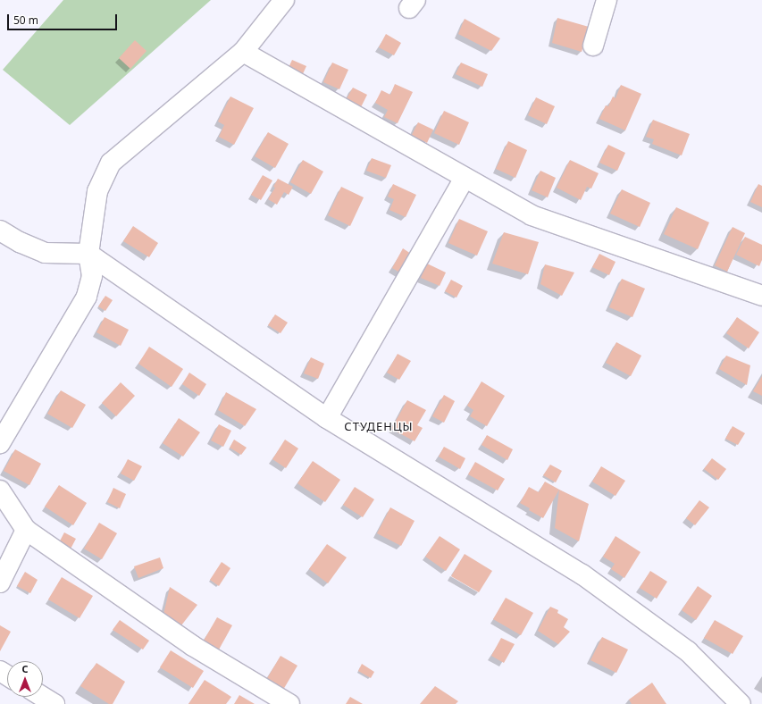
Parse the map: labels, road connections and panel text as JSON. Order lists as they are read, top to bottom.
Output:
{
  "districts": ["СТУДЕНЦЫ"],
  "scale_bar": "50 m",
  "north": "top"
}
